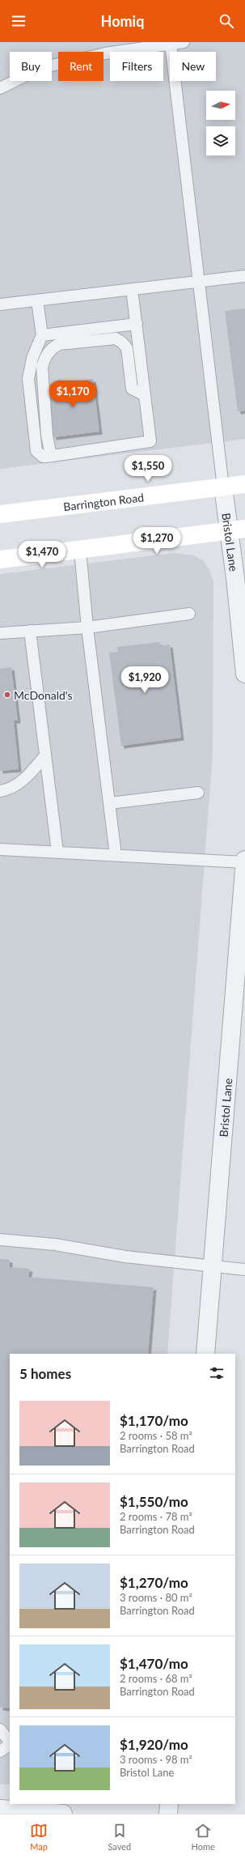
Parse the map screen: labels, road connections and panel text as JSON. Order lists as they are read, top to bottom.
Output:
{
  "streets": {
    "main road": ["Barrington Road"],
    "street": ["Bristol Lane"]
  },
  "crossings": [
    ["Barrington Road", "Bristol Lane"]
  ],
  "places": ["McDonald's"],
  "north": "right",
  "page": {
    "header": "Homiq",
    "chip": [
      "Buy",
      "Rent",
      "Filters",
      "New"
    ],
    "price": [
      "$1,170",
      "$1,550",
      "$1,270",
      "$1,470",
      "$1,920"
    ],
    "heading": "5 homes",
    "list": [
      {
        "name": "$1,170/mo",
        "note": "2 rooms · 58 m² · Barrington Road"
      },
      {
        "name": "$1,550/mo",
        "note": "2 rooms · 78 m² · Barrington Road"
      },
      {
        "name": "$1,270/mo",
        "note": "3 rooms · 80 m² · Barrington Road"
      },
      {
        "name": "$1,470/mo",
        "note": "2 rooms · 68 m² · Barrington Road"
      },
      {
        "name": "$1,920/mo",
        "note": "3 rooms · 98 m² · Bristol Lane"
      }
    ],
    "tabs": ["Map", "Saved", "Home"]
  }
}
